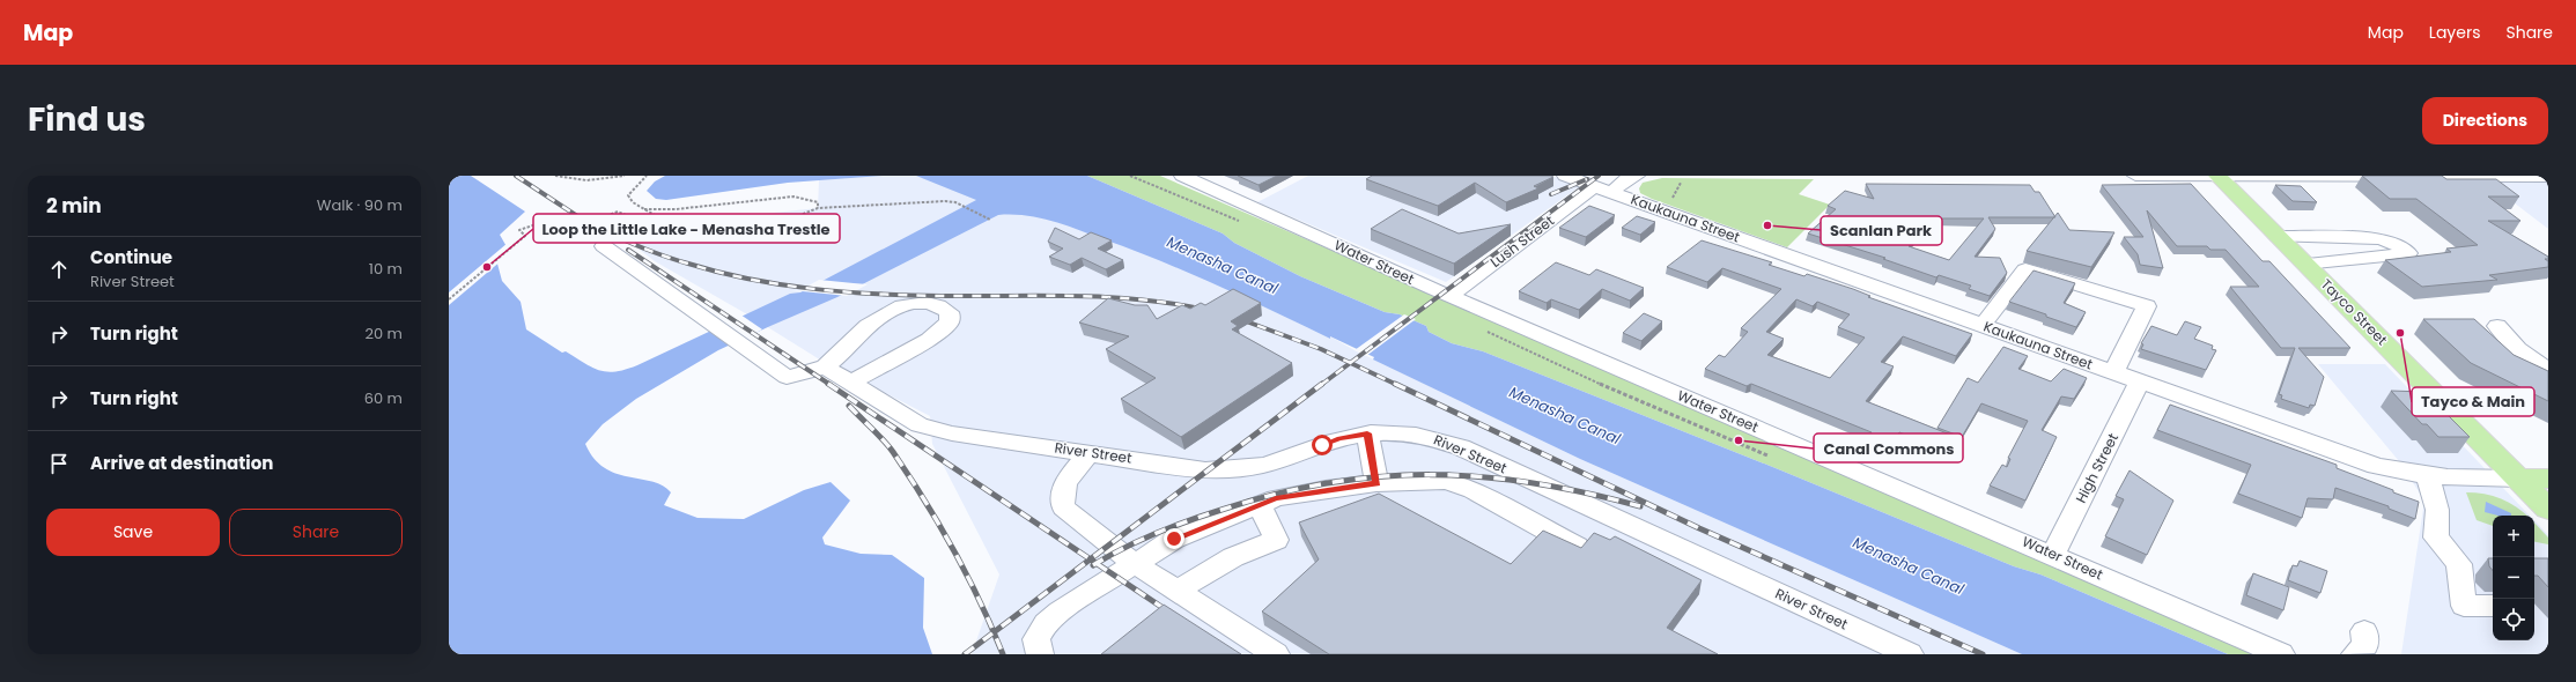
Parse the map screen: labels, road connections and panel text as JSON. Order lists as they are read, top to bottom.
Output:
{
  "streets": {
    "main road": ["Tayco Street"],
    "street": [
      "Kaukauna Street",
      "Lush Street",
      "Water Street",
      "River Street",
      "High Street"
    ]
  },
  "crossings": [
    ["Kaukauna Street", "Lush Street"],
    ["Kaukauna Street", "Tayco Street"],
    ["Kaukauna Street", "High Street"],
    ["Lush Street", "Water Street"],
    ["Water Street", "High Street"]
  ],
  "water": ["Menasha Canal"],
  "places": [
    "Scanlan Park",
    "Loop the Little Lake - Menasha Trestle",
    "Tayco & Main",
    "Canal Commons"
  ],
  "page": {
    "header": "Map",
    "nav": ["Map", "Layers", "Share"],
    "title": "Find us",
    "buttons": [
      "Directions",
      ["Save", "Share"]
    ],
    "heading": ["2 min", "Walk · 90 m"],
    "list": [
      ["Continue", "River Street", "10 m"],
      ["Turn right", "20 m"],
      ["Turn right", "60 m"],
      "Arrive at destination"
    ],
    "map_buttons": ["+", "−"]
  }
}
